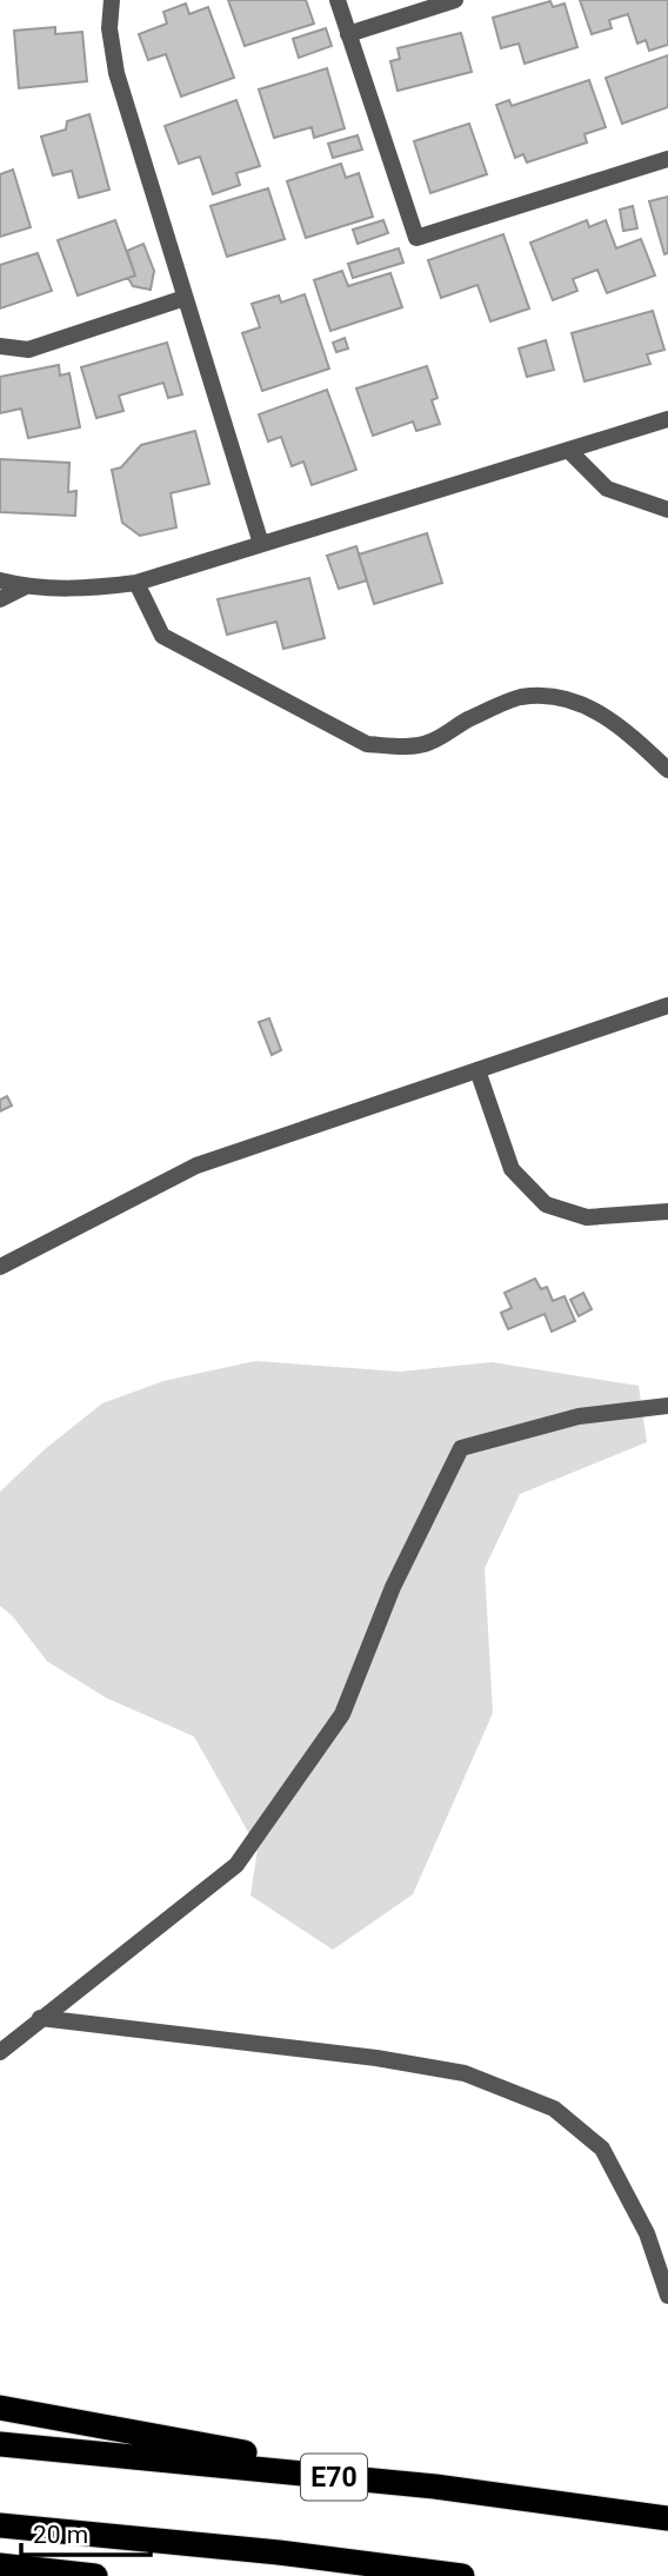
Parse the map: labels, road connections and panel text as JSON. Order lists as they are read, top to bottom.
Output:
{
  "streets": {
    "highway": ["E70"]
  },
  "scale_bar": "20 m"
}
